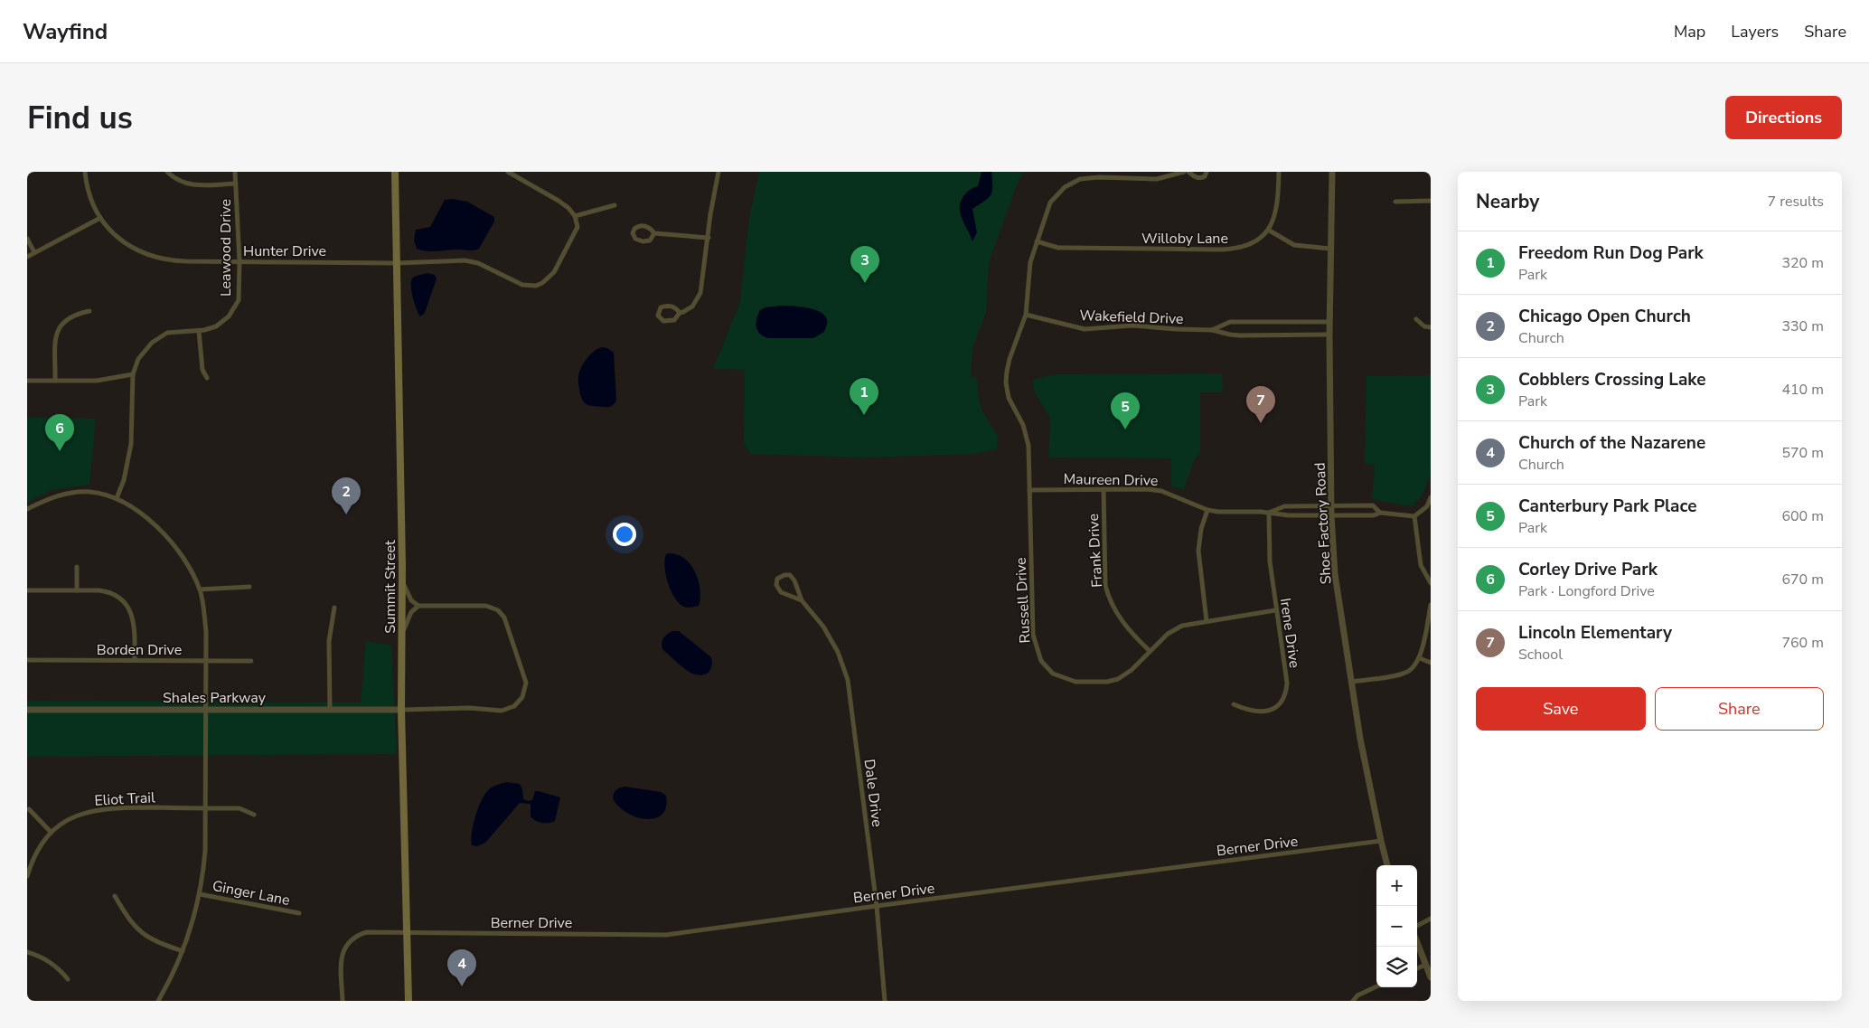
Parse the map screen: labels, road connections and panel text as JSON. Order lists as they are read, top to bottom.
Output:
{
  "streets": {
    "main road": ["Summit Street"],
    "street": [
      "Willoby Lane",
      "Leawood Drive",
      "Hunter Drive",
      "Wakefield Drive",
      "Maureen Drive",
      "Shoe Factory Road",
      "Frank Drive",
      "Russell Drive",
      "Irene Drive",
      "Borden Drive",
      "Shales Parkway",
      "Dale Drive",
      "Eliot Trail",
      "Berner Drive",
      "Ginger Lane"
    ]
  },
  "crossings": [
    ["Willoby Lane", "Russell Drive"],
    ["Leawood Drive", "Hunter Drive"],
    ["Hunter Drive", "Summit Street"],
    ["Wakefield Drive", "Shoe Factory Road"],
    ["Wakefield Drive", "Russell Drive"],
    ["Maureen Drive", "Shoe Factory Road"],
    ["Maureen Drive", "Frank Drive"],
    ["Maureen Drive", "Russell Drive"],
    ["Maureen Drive", "Irene Drive"],
    ["Shoe Factory Road", "Berner Drive"],
    ["Frank Drive", "Russell Drive"],
    ["Summit Street", "Shales Parkway"],
    ["Summit Street", "Berner Drive"],
    ["Russell Drive", "Irene Drive"],
    ["Dale Drive", "Berner Drive"]
  ],
  "page": {
    "header": "Wayfind",
    "nav": ["Map", "Layers", "Share"],
    "buttons": [
      "Directions",
      ["Save", "Share"]
    ],
    "title": "Find us",
    "heading": ["Nearby", "7 results"],
    "list": [
      {
        "mark": "1",
        "name": "Freedom Run Dog Park",
        "note": "Park",
        "value": "320 m"
      },
      {
        "mark": "2",
        "name": "Chicago Open Church",
        "note": "Church",
        "value": "330 m"
      },
      {
        "mark": "3",
        "name": "Cobblers Crossing Lake",
        "note": "Park",
        "value": "410 m"
      },
      {
        "mark": "4",
        "name": "Church of the Nazarene",
        "note": "Church",
        "value": "570 m"
      },
      {
        "mark": "5",
        "name": "Canterbury Park Place",
        "note": "Park",
        "value": "600 m"
      },
      {
        "mark": "6",
        "name": "Corley Drive Park",
        "note": "Park · Longford Drive",
        "value": "670 m"
      },
      {
        "mark": "7",
        "name": "Lincoln Elementary",
        "note": "School",
        "value": "760 m"
      }
    ],
    "pins": [
      "3",
      "1",
      "7",
      "5",
      "6",
      "2",
      "4"
    ],
    "map_buttons": ["+", "−"]
  }
}
